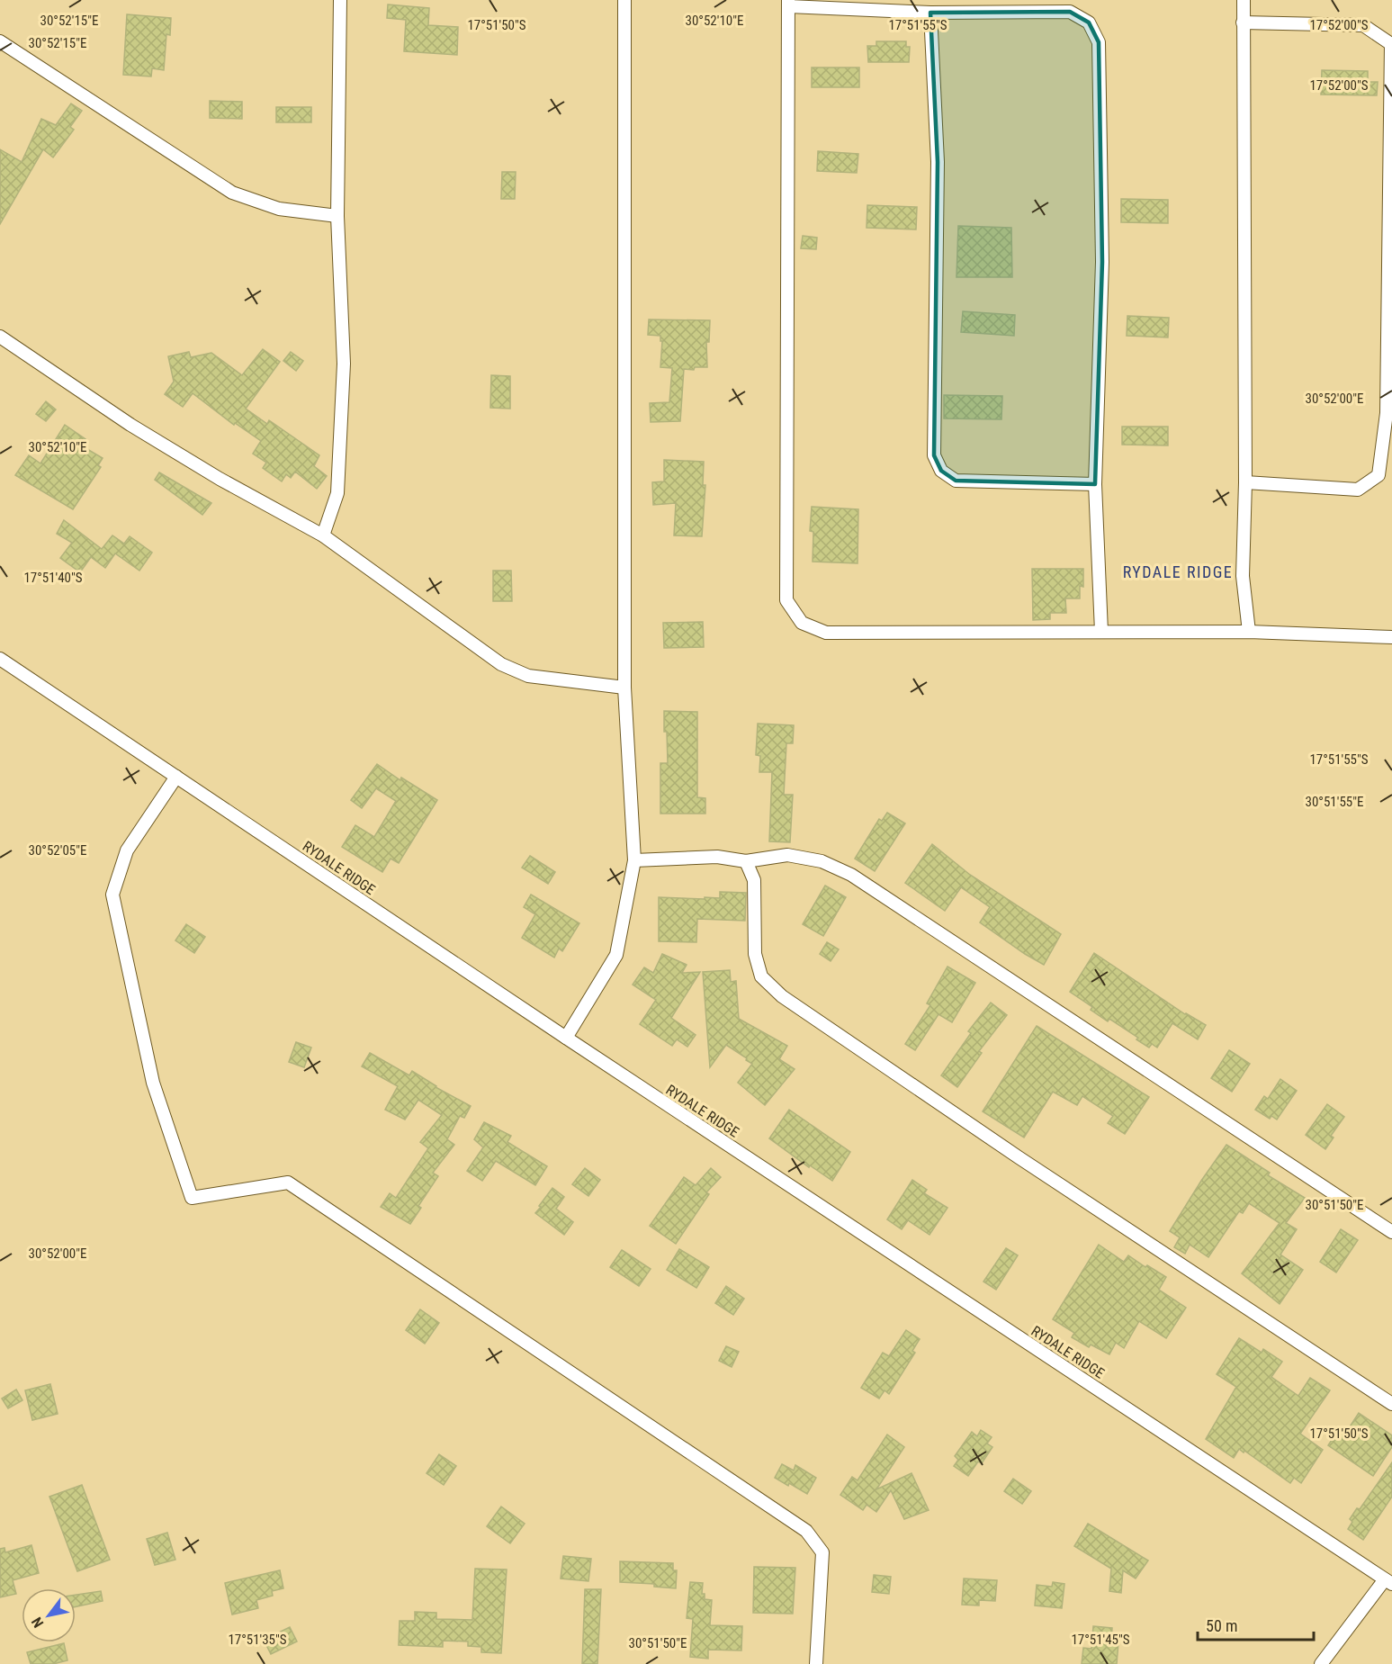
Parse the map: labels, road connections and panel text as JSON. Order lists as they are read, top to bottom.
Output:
{
  "streets": {
    "street": ["RYDALE RIDGE"]
  },
  "districts": ["RYDALE RIDGE"],
  "scale_bar": "50 m",
  "north": "bottom left",
  "coordinates": [
    "30°52'15\"E",
    "30°52'10\"E",
    "17°52'00\"S",
    "17°51'50\"S",
    "17°51'55\"S",
    "30°52'00\"E",
    "17°51'40\"S",
    "30°51'55\"E",
    "30°52'05\"E",
    "30°51'50\"E",
    "17°51'35\"S",
    "17°51'45\"S"
  ]
}
